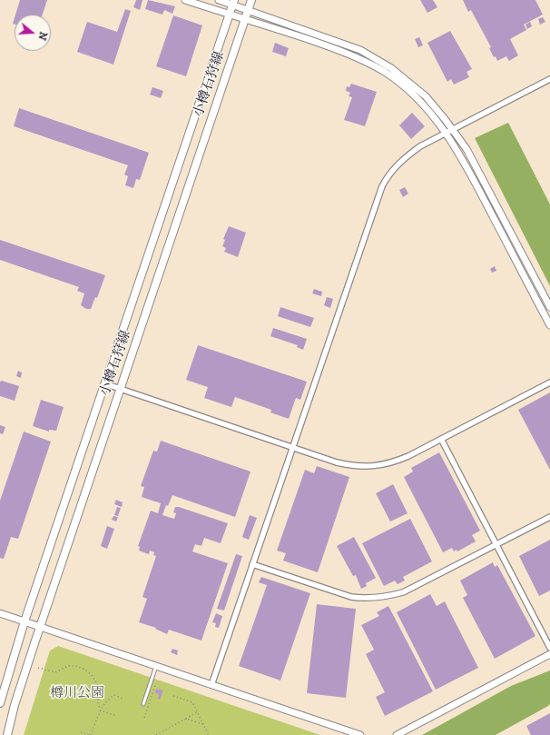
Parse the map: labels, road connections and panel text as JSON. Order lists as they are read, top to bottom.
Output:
{
  "streets": {
    "main road": ["小樽石狩線"]
  },
  "parks": ["樽川公園"],
  "north": "right"
}
